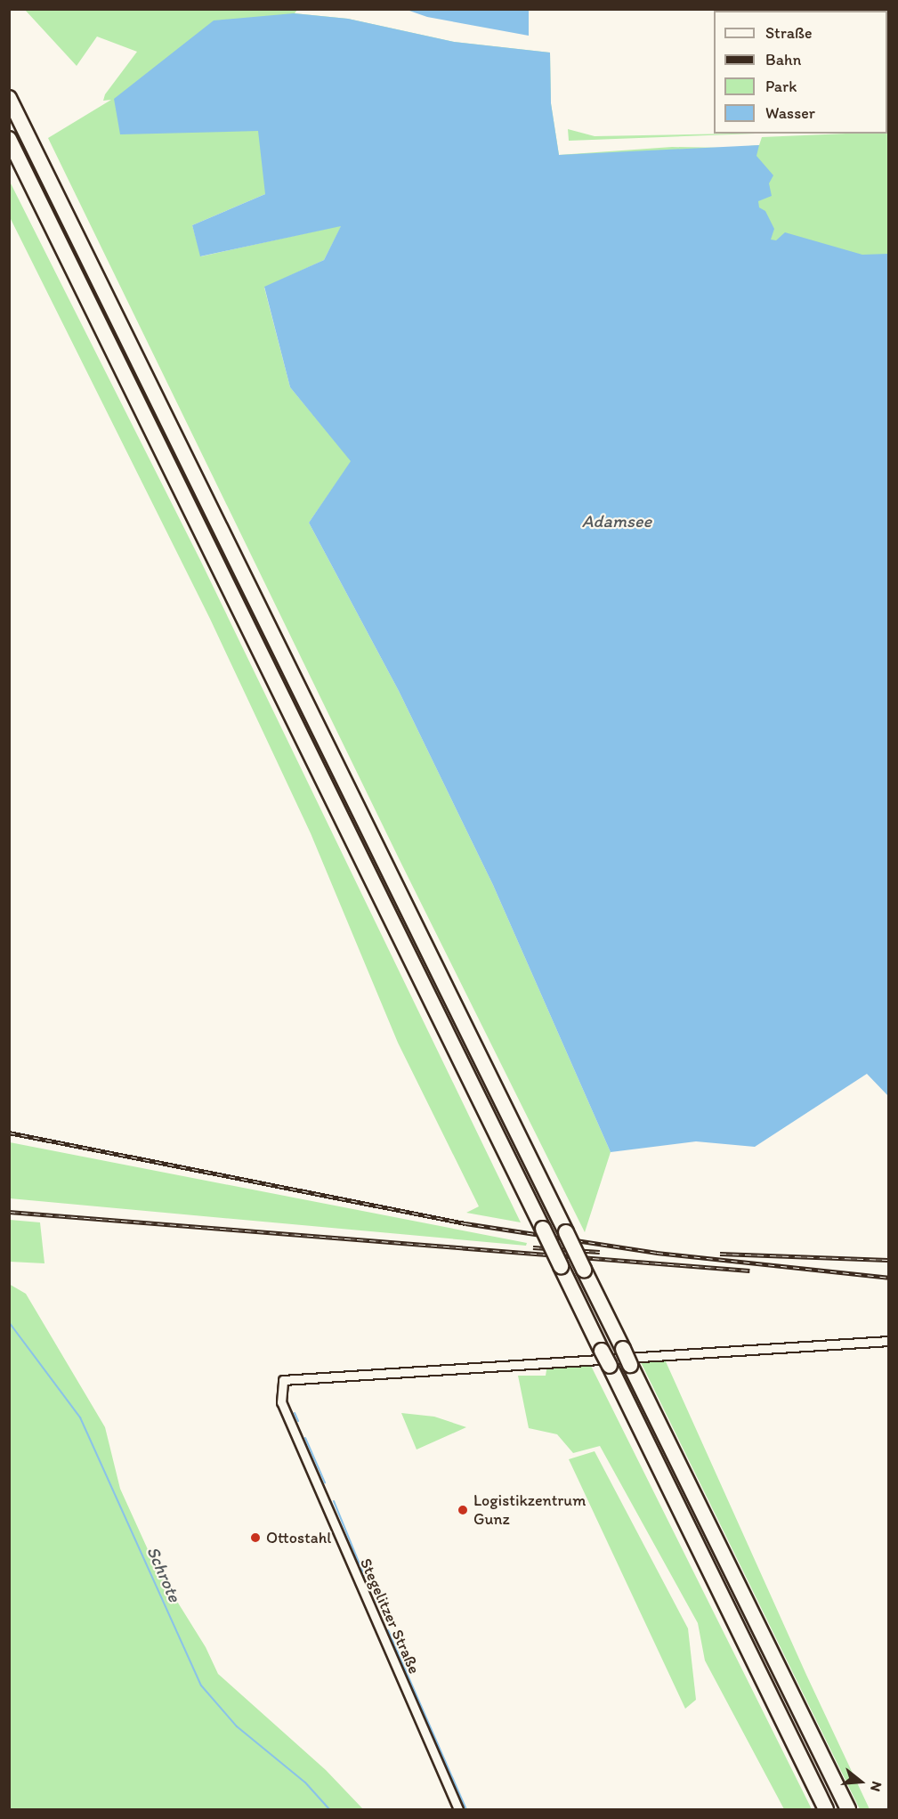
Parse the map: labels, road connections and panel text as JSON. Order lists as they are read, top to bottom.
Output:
{
  "streets": {
    "street": ["Stegelitzer Straße"]
  },
  "water": ["Adamsee", "Schrote"],
  "places": ["Logistikzentrum Gunz", "Ottostahl"],
  "legend": [
    "Straße",
    "Bahn",
    "Park",
    "Wasser"
  ],
  "north": "right"
}
